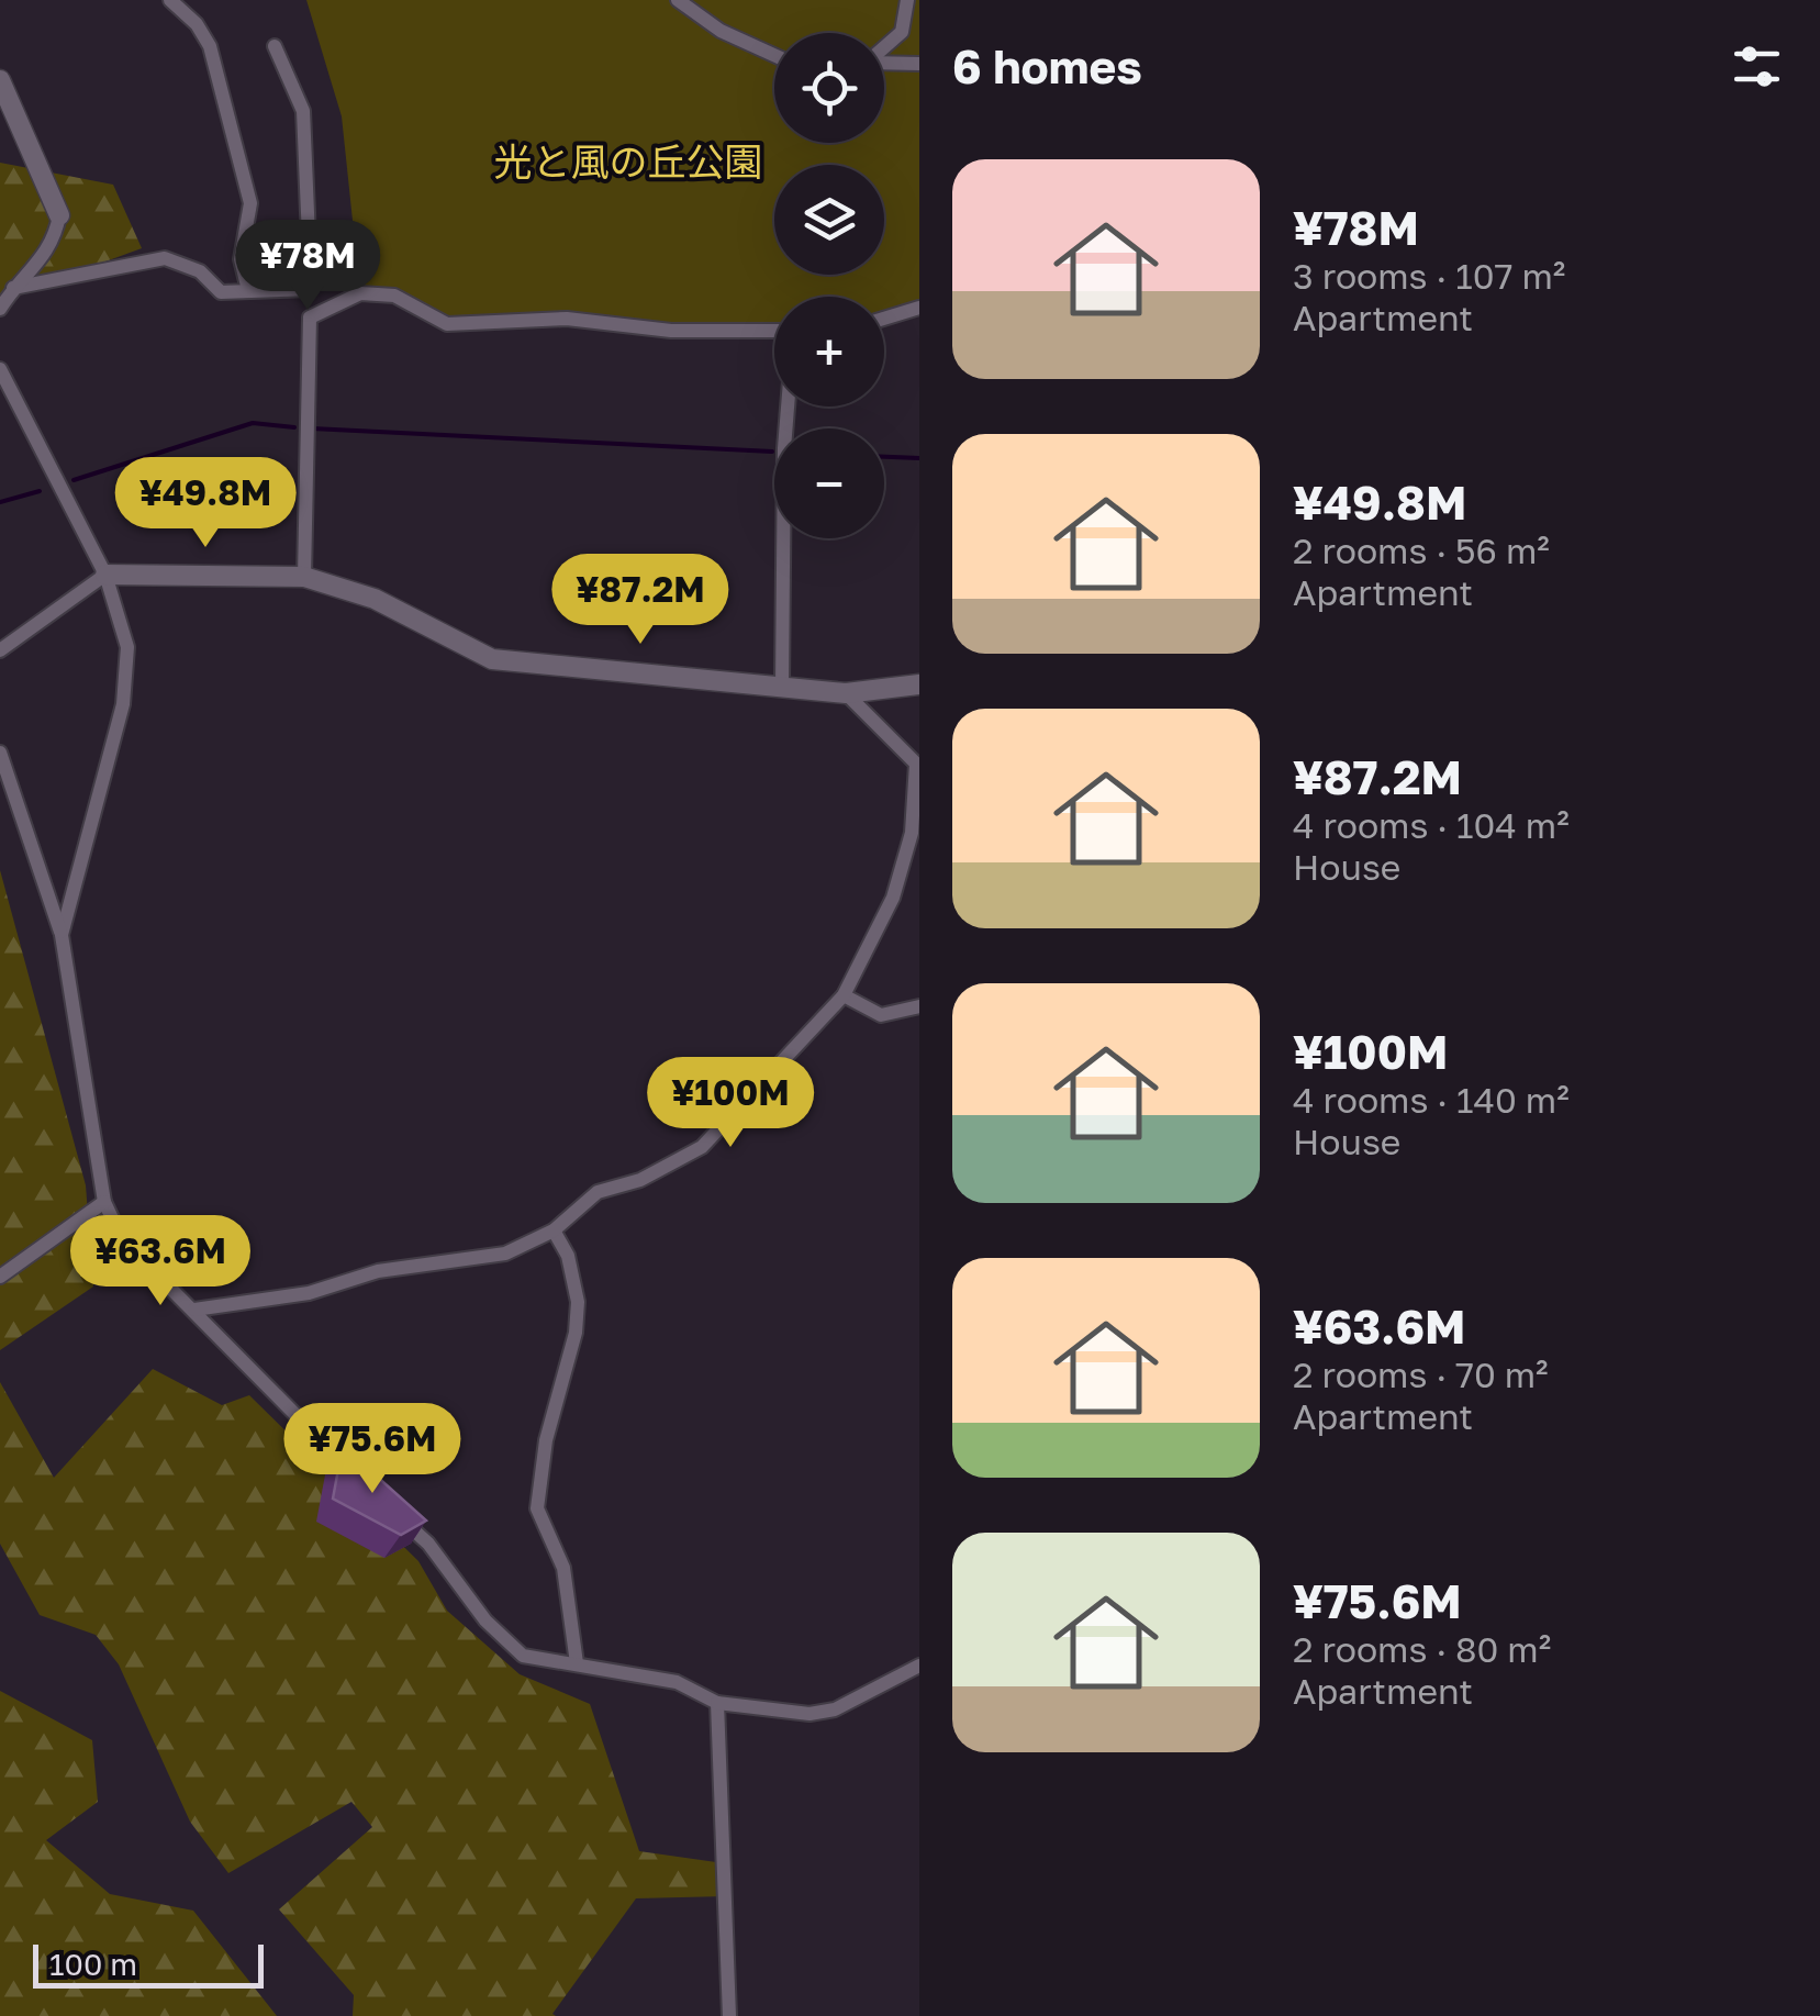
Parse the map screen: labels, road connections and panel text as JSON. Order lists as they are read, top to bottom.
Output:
{
  "parks": ["光と風の丘公園"],
  "scale_bar": "100 m",
  "page": {
    "heading": "6 homes",
    "map_buttons": ["+", "−"],
    "list": [
      {
        "name": "¥78M",
        "note": "3 rooms · 107 m² · Apartment"
      },
      {
        "name": "¥49.8M",
        "note": "2 rooms · 56 m² · Apartment"
      },
      {
        "name": "¥87.2M",
        "note": "4 rooms · 104 m² · House"
      },
      {
        "name": "¥100M",
        "note": "4 rooms · 140 m² · House"
      },
      {
        "name": "¥63.6M",
        "note": "2 rooms · 70 m² · Apartment"
      },
      {
        "name": "¥75.6M",
        "note": "2 rooms · 80 m² · Apartment"
      }
    ],
    "price": [
      "¥78M",
      "¥49.8M",
      "¥87.2M",
      "¥100M",
      "¥63.6M",
      "¥75.6M"
    ],
    "scale": "100 m"
  }
}
